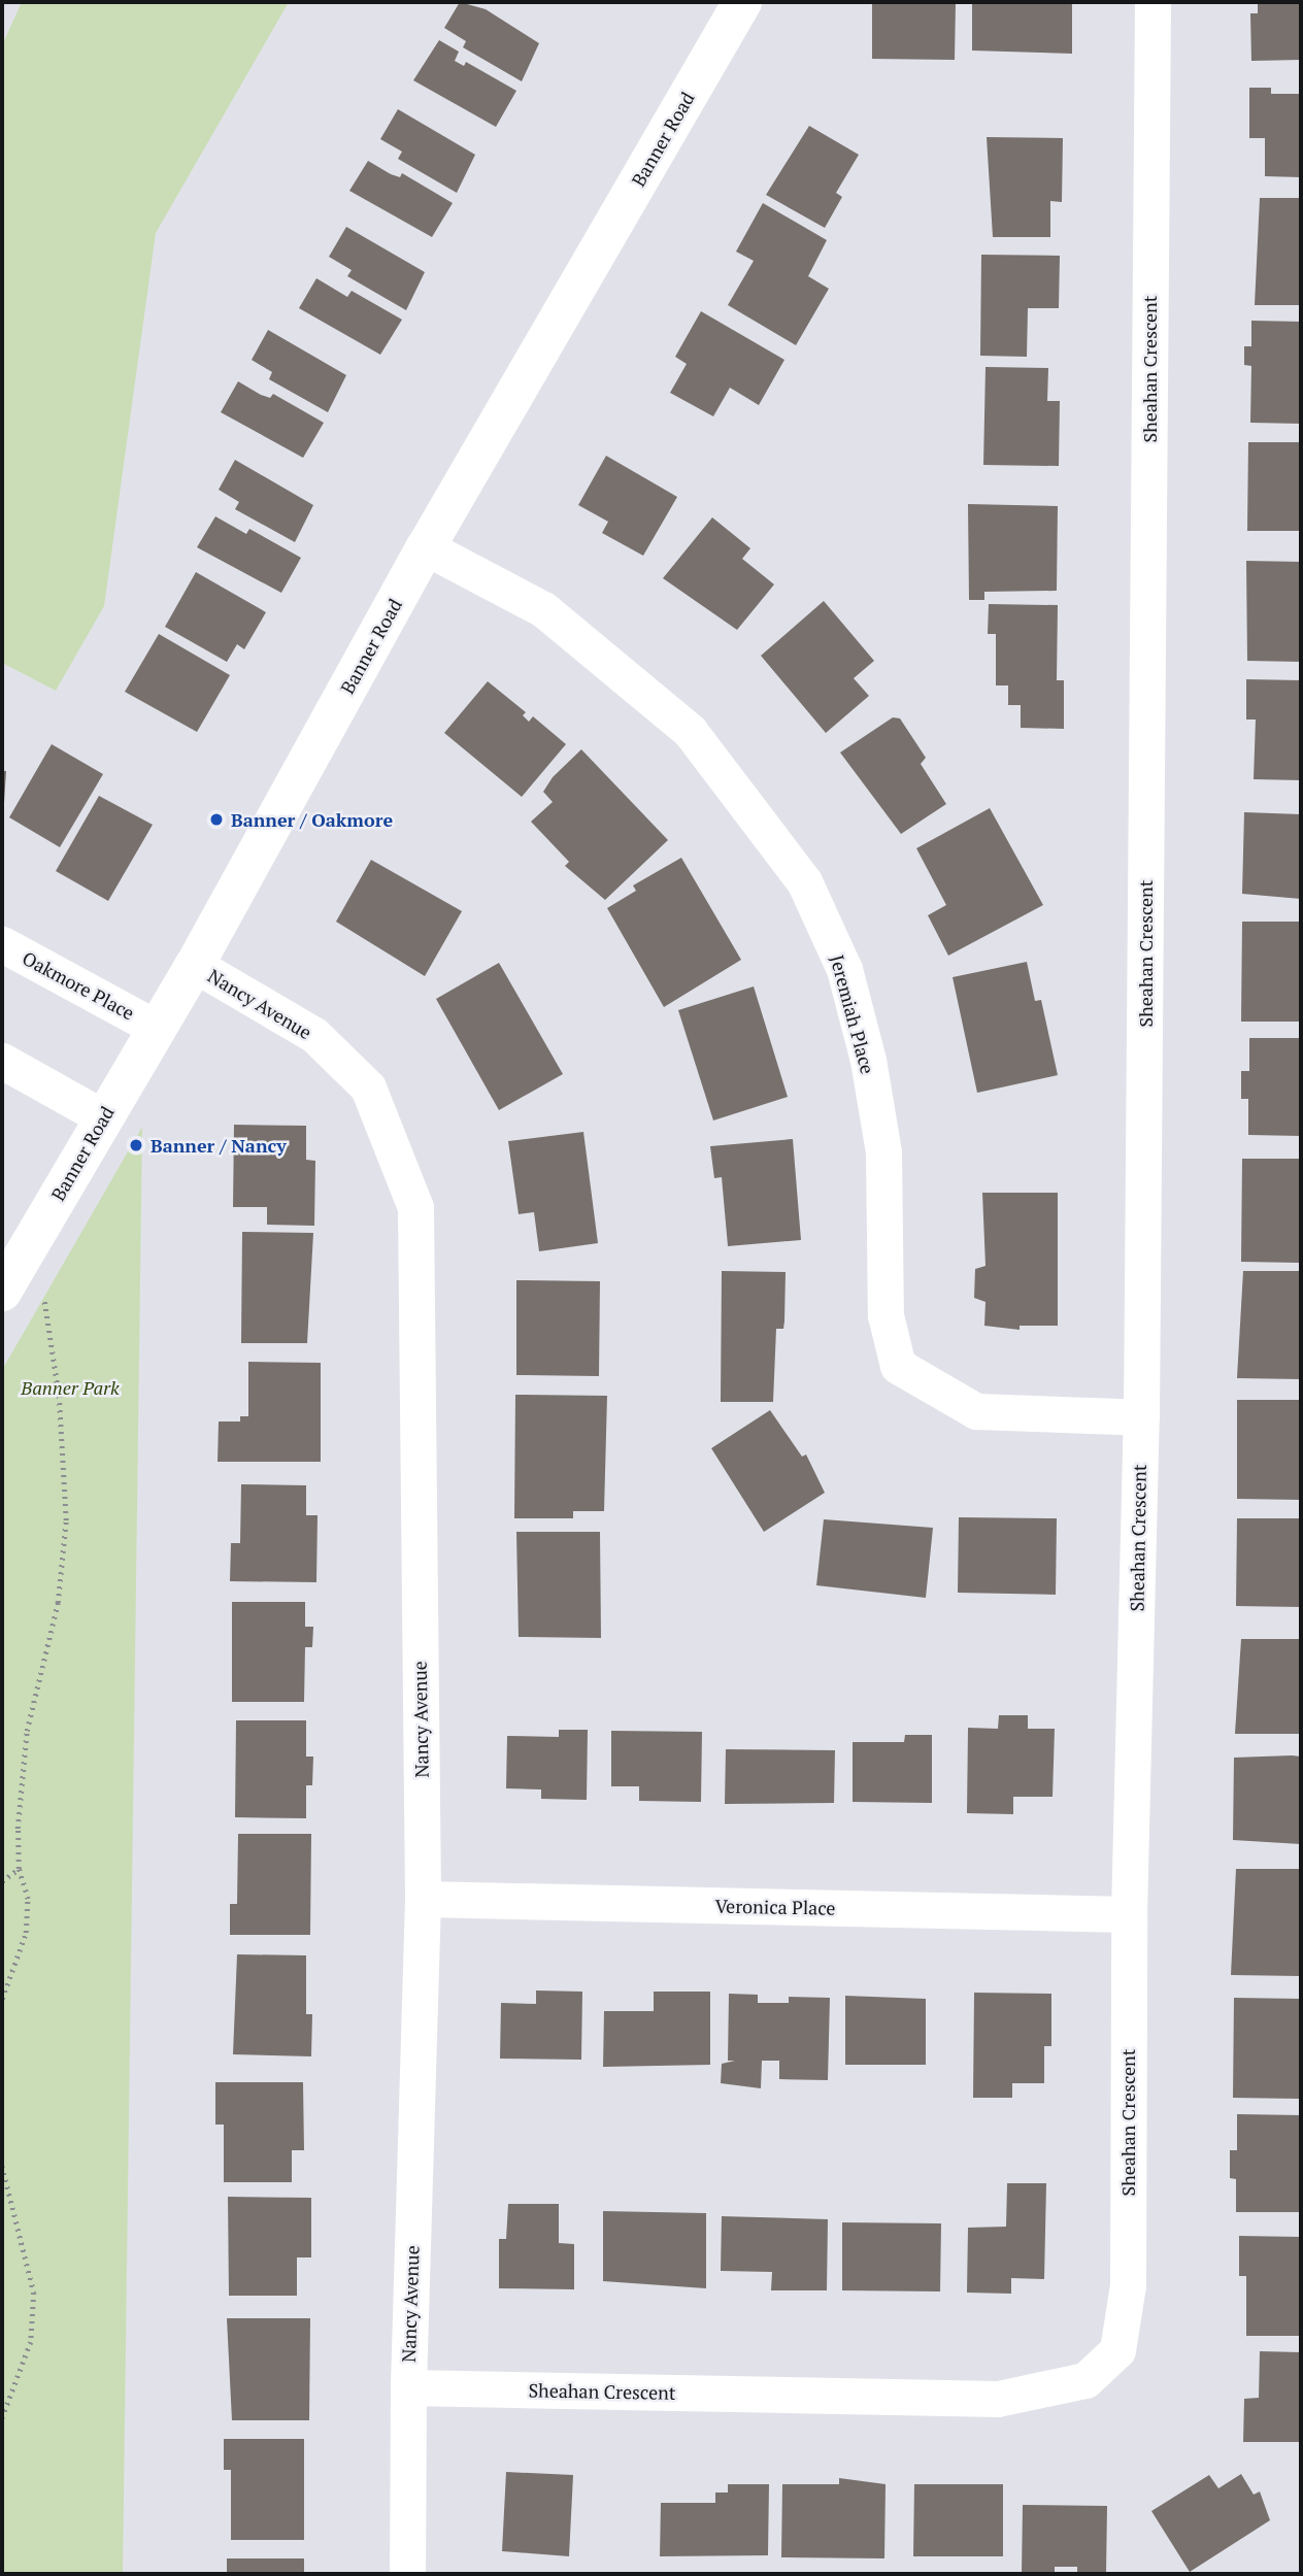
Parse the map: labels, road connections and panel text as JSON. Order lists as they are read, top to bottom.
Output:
{
  "streets": {
    "street": [
      "Banner Road",
      "Sheahan Crescent",
      "Oakmore Place",
      "Nancy Avenue",
      "Jeremiah Place",
      "Veronica Place"
    ]
  },
  "crossings": [
    ["Banner Road", "Oakmore Place"],
    ["Banner Road", "Nancy Avenue"],
    ["Banner Road", "Jeremiah Place"],
    ["Sheahan Crescent", "Nancy Avenue"],
    ["Sheahan Crescent", "Jeremiah Place"],
    ["Sheahan Crescent", "Veronica Place"],
    ["Nancy Avenue", "Veronica Place"]
  ],
  "parks": ["Banner Park"],
  "places": ["Banner / Oakmore", "Banner / Nancy"]
}
